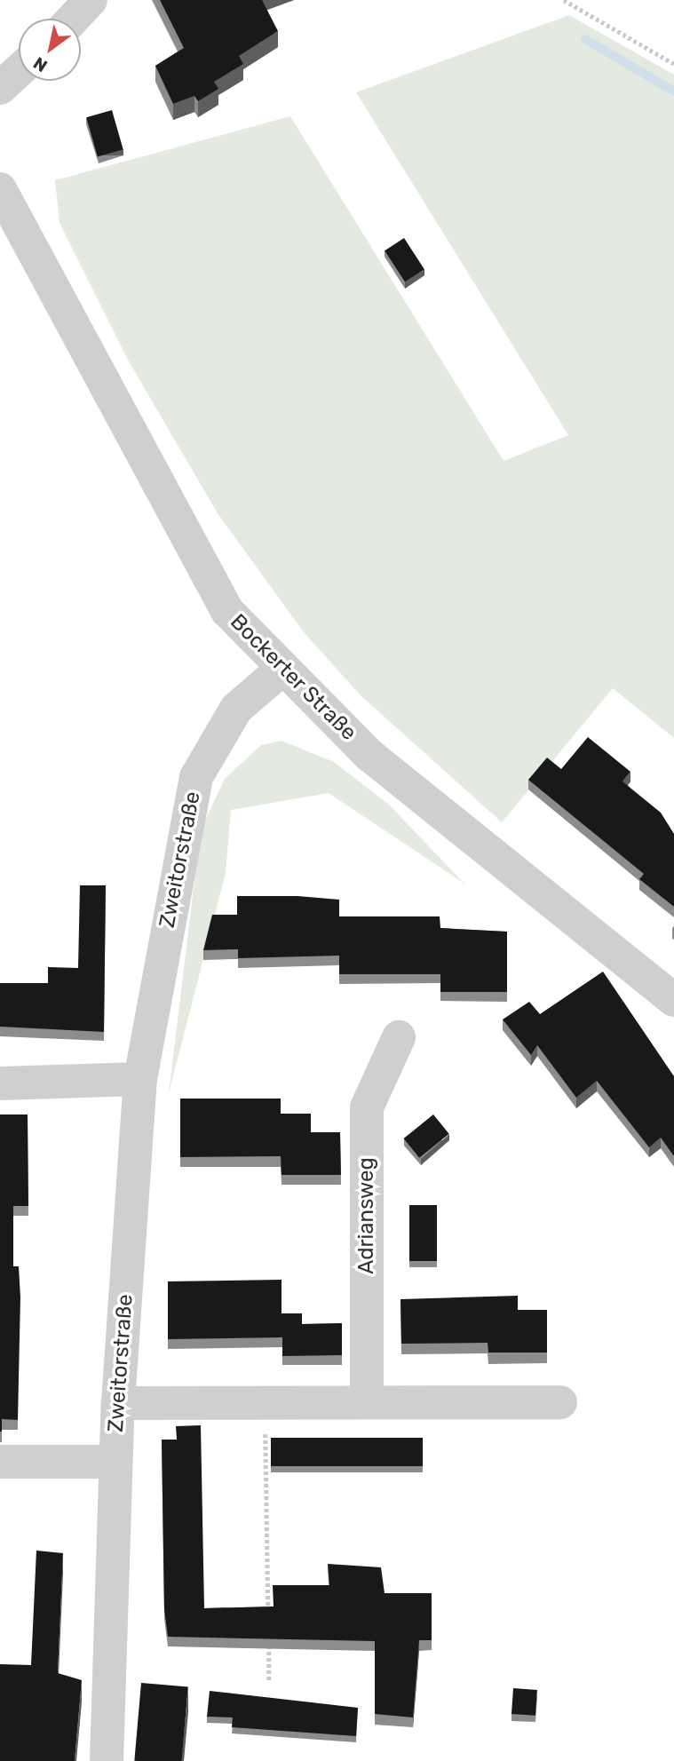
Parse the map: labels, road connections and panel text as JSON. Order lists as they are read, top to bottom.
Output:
{
  "streets": {
    "street": ["Bockerter Straße", "Zweitorstraße", "Adriansweg"]
  },
  "crossings": [
    ["Bockerter Straße", "Zweitorstraße"]
  ],
  "north": "bottom left"
}
